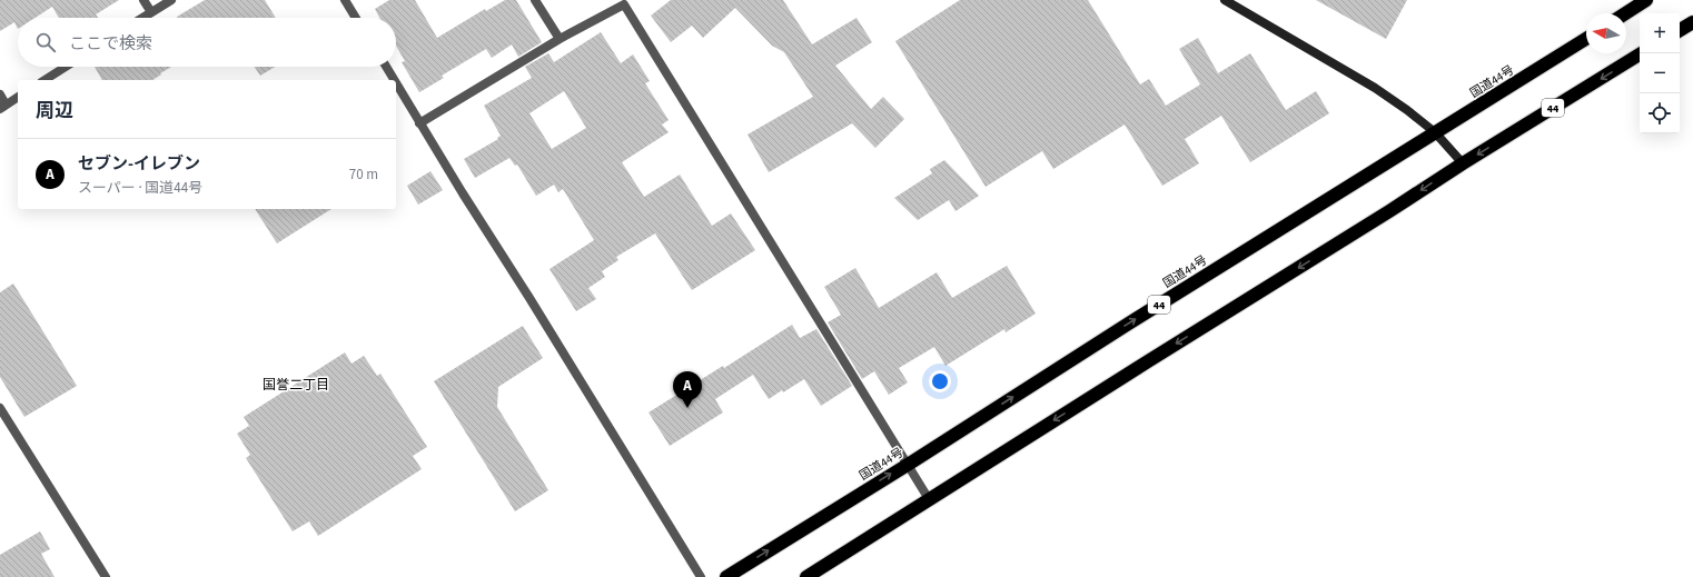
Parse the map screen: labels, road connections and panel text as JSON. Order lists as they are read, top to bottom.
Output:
{
  "streets": {
    "highway": ["国道44号", "44"]
  },
  "districts": ["国誉二丁目"],
  "north": "left",
  "page": {
    "map_buttons": ["+", "−"],
    "search": "ここで検索",
    "heading": "周辺",
    "list": [
      {
        "mark": "A",
        "name": "セブン-イレブン",
        "note": "スーパー · 国道44号",
        "value": "70 m"
      }
    ],
    "pins": "A"
  }
}
